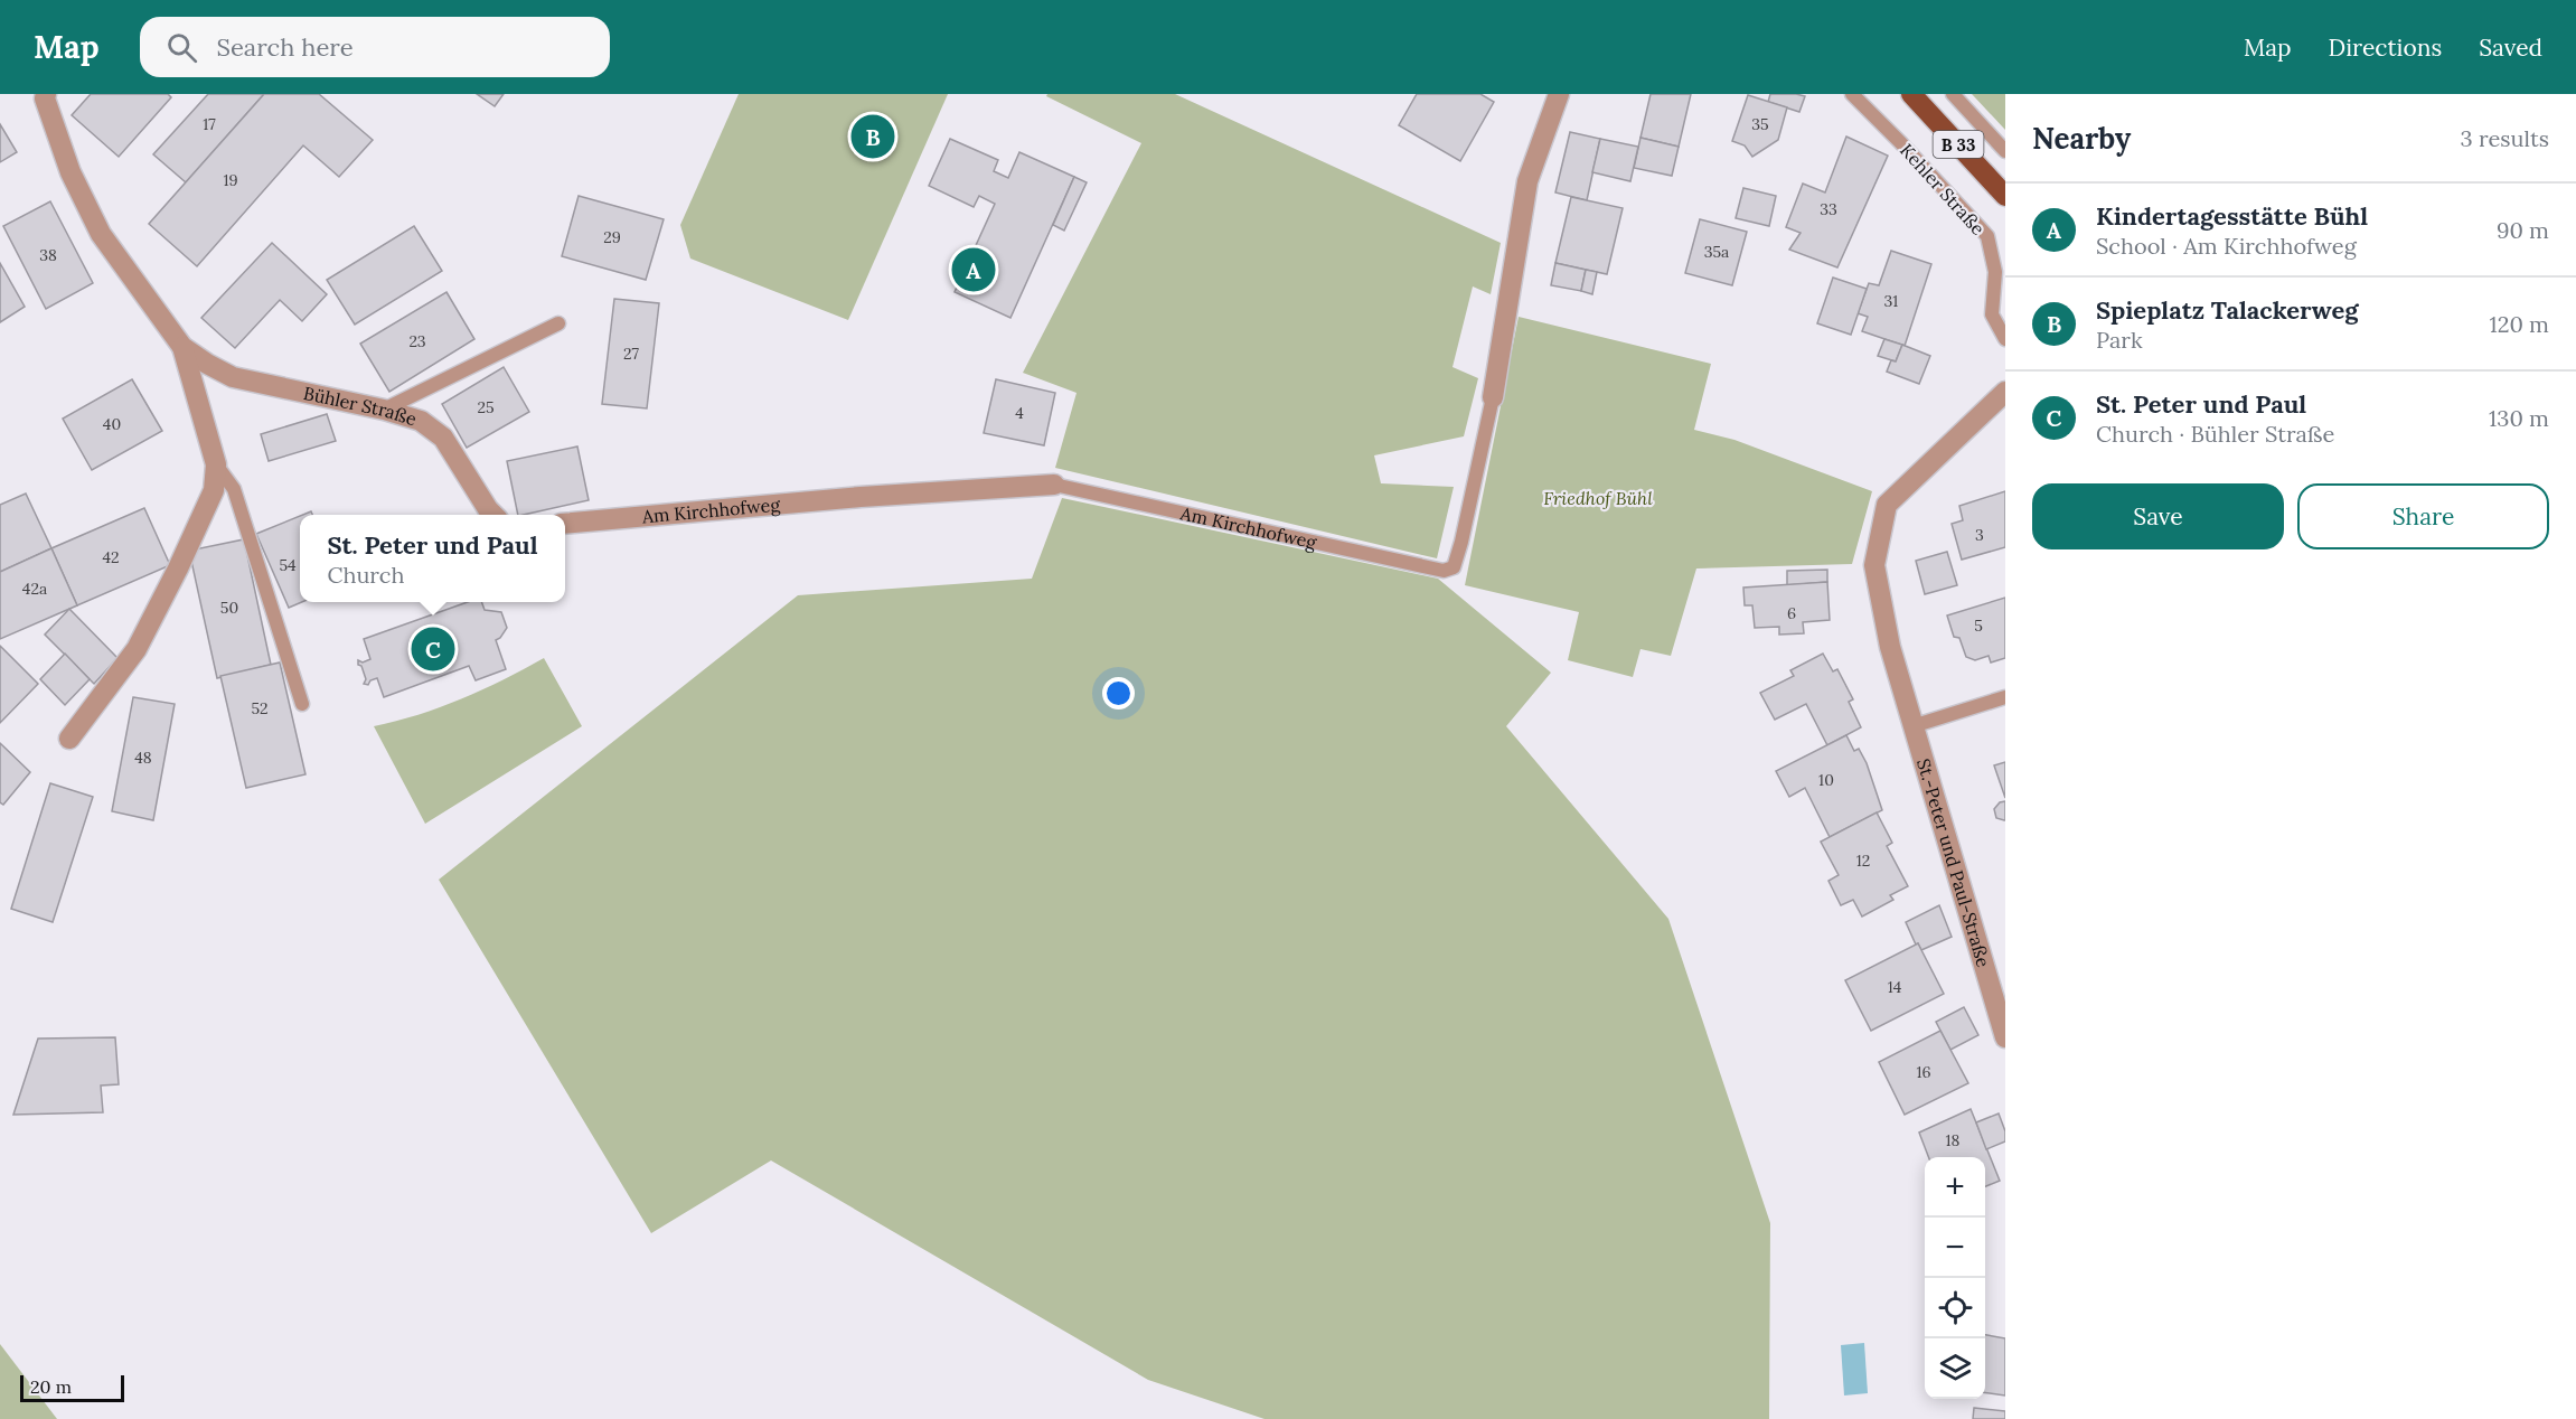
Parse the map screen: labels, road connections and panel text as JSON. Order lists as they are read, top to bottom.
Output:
{
  "streets": {
    "main road": ["B 33"],
    "street": ["Bühler Straße", "Am Kirchhofweg", "St.-Peter und Paul-Straße"],
    "lane": ["Kehler Straße"]
  },
  "parks": ["Friedhof Bühl"],
  "house_numbers": [
    "17",
    "35",
    "19",
    "33",
    "29",
    "35a",
    "38",
    "31",
    "23",
    "27",
    "25",
    "4",
    "40",
    "3",
    "42",
    "54",
    "42a",
    "50",
    "6",
    "5",
    "52",
    "48",
    "10",
    "12",
    "14",
    "16",
    "18"
  ],
  "scale_bar": "20 m",
  "page": {
    "header": "Map",
    "search": "Search here",
    "nav": ["Map", "Directions", "Saved"],
    "heading": ["Nearby", "3 results"],
    "pins": ["B", "A", "C"],
    "list": [
      {
        "mark": "A",
        "name": "Kindertagesstätte Bühl",
        "note": "School · Am Kirchhofweg",
        "value": "90 m"
      },
      {
        "mark": "B",
        "name": "Spieplatz Talackerweg",
        "note": "Park",
        "value": "120 m"
      },
      {
        "mark": "C",
        "name": "St. Peter und Paul",
        "note": "Church · Bühler Straße",
        "value": "130 m"
      }
    ],
    "buttons": ["Save", "Share"],
    "popup": ["St. Peter und Paul", "Church"],
    "map_buttons": ["+", "−"],
    "scale": "20 m"
  }
}
